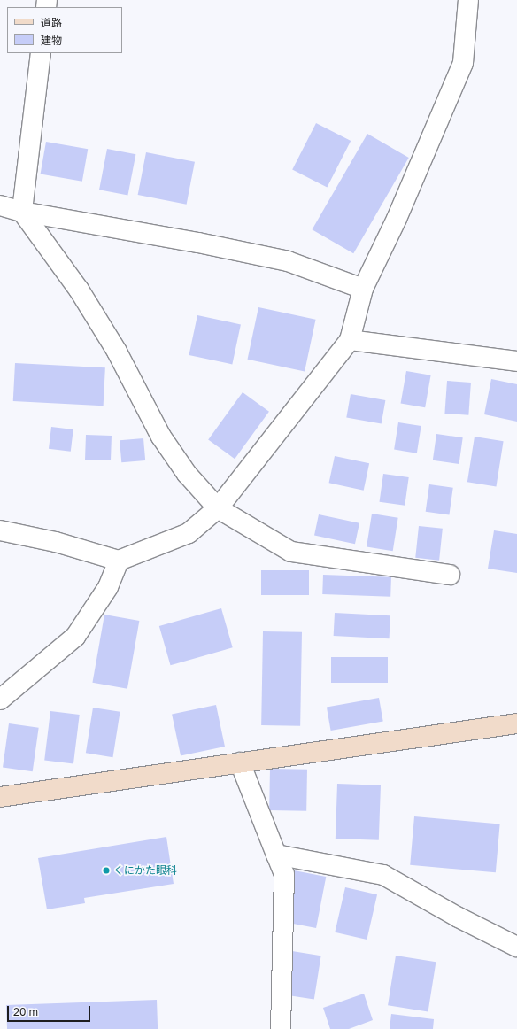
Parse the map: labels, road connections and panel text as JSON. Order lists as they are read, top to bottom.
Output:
{
  "places": ["くにかた眼科"],
  "legend": ["道路", "建物"],
  "scale_bar": "20 m"
}
